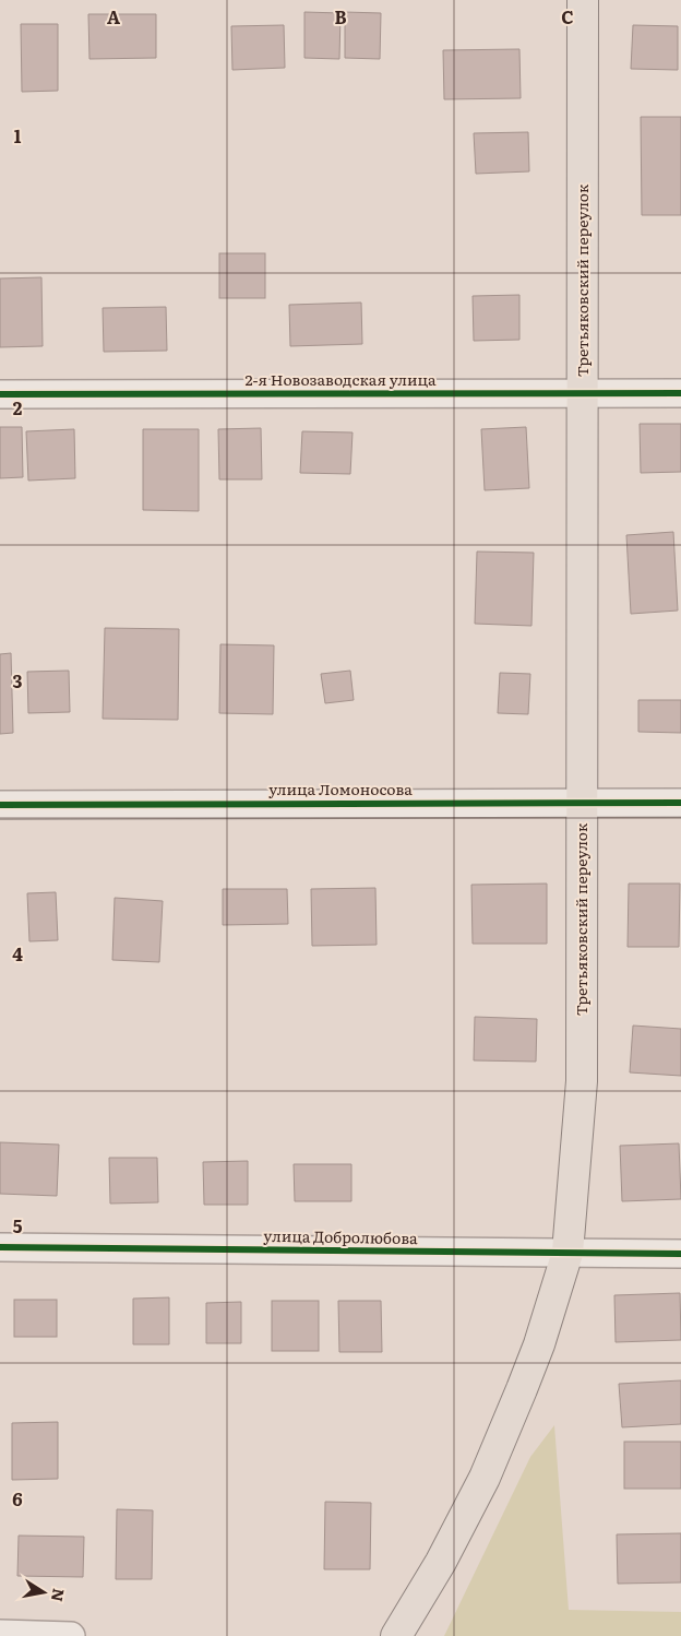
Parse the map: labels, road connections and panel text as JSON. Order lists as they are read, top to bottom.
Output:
{
  "streets": {
    "main road": ["Третьяковский переулок"],
    "street": ["2-я Новозаводская улица", "улица Ломоносова", "улица Добролюбова"]
  },
  "crossings": [
    ["Третьяковский переулок", "2-я Новозаводская улица"],
    ["Третьяковский переулок", "улица Ломоносова"],
    ["Третьяковский переулок", "улица Добролюбова"]
  ],
  "north": "right",
  "grid": {
    "columns": ["A", "B", "C"],
    "rows": [
      "1",
      "2",
      "3",
      "4",
      "5",
      "6"
    ]
  }
}
